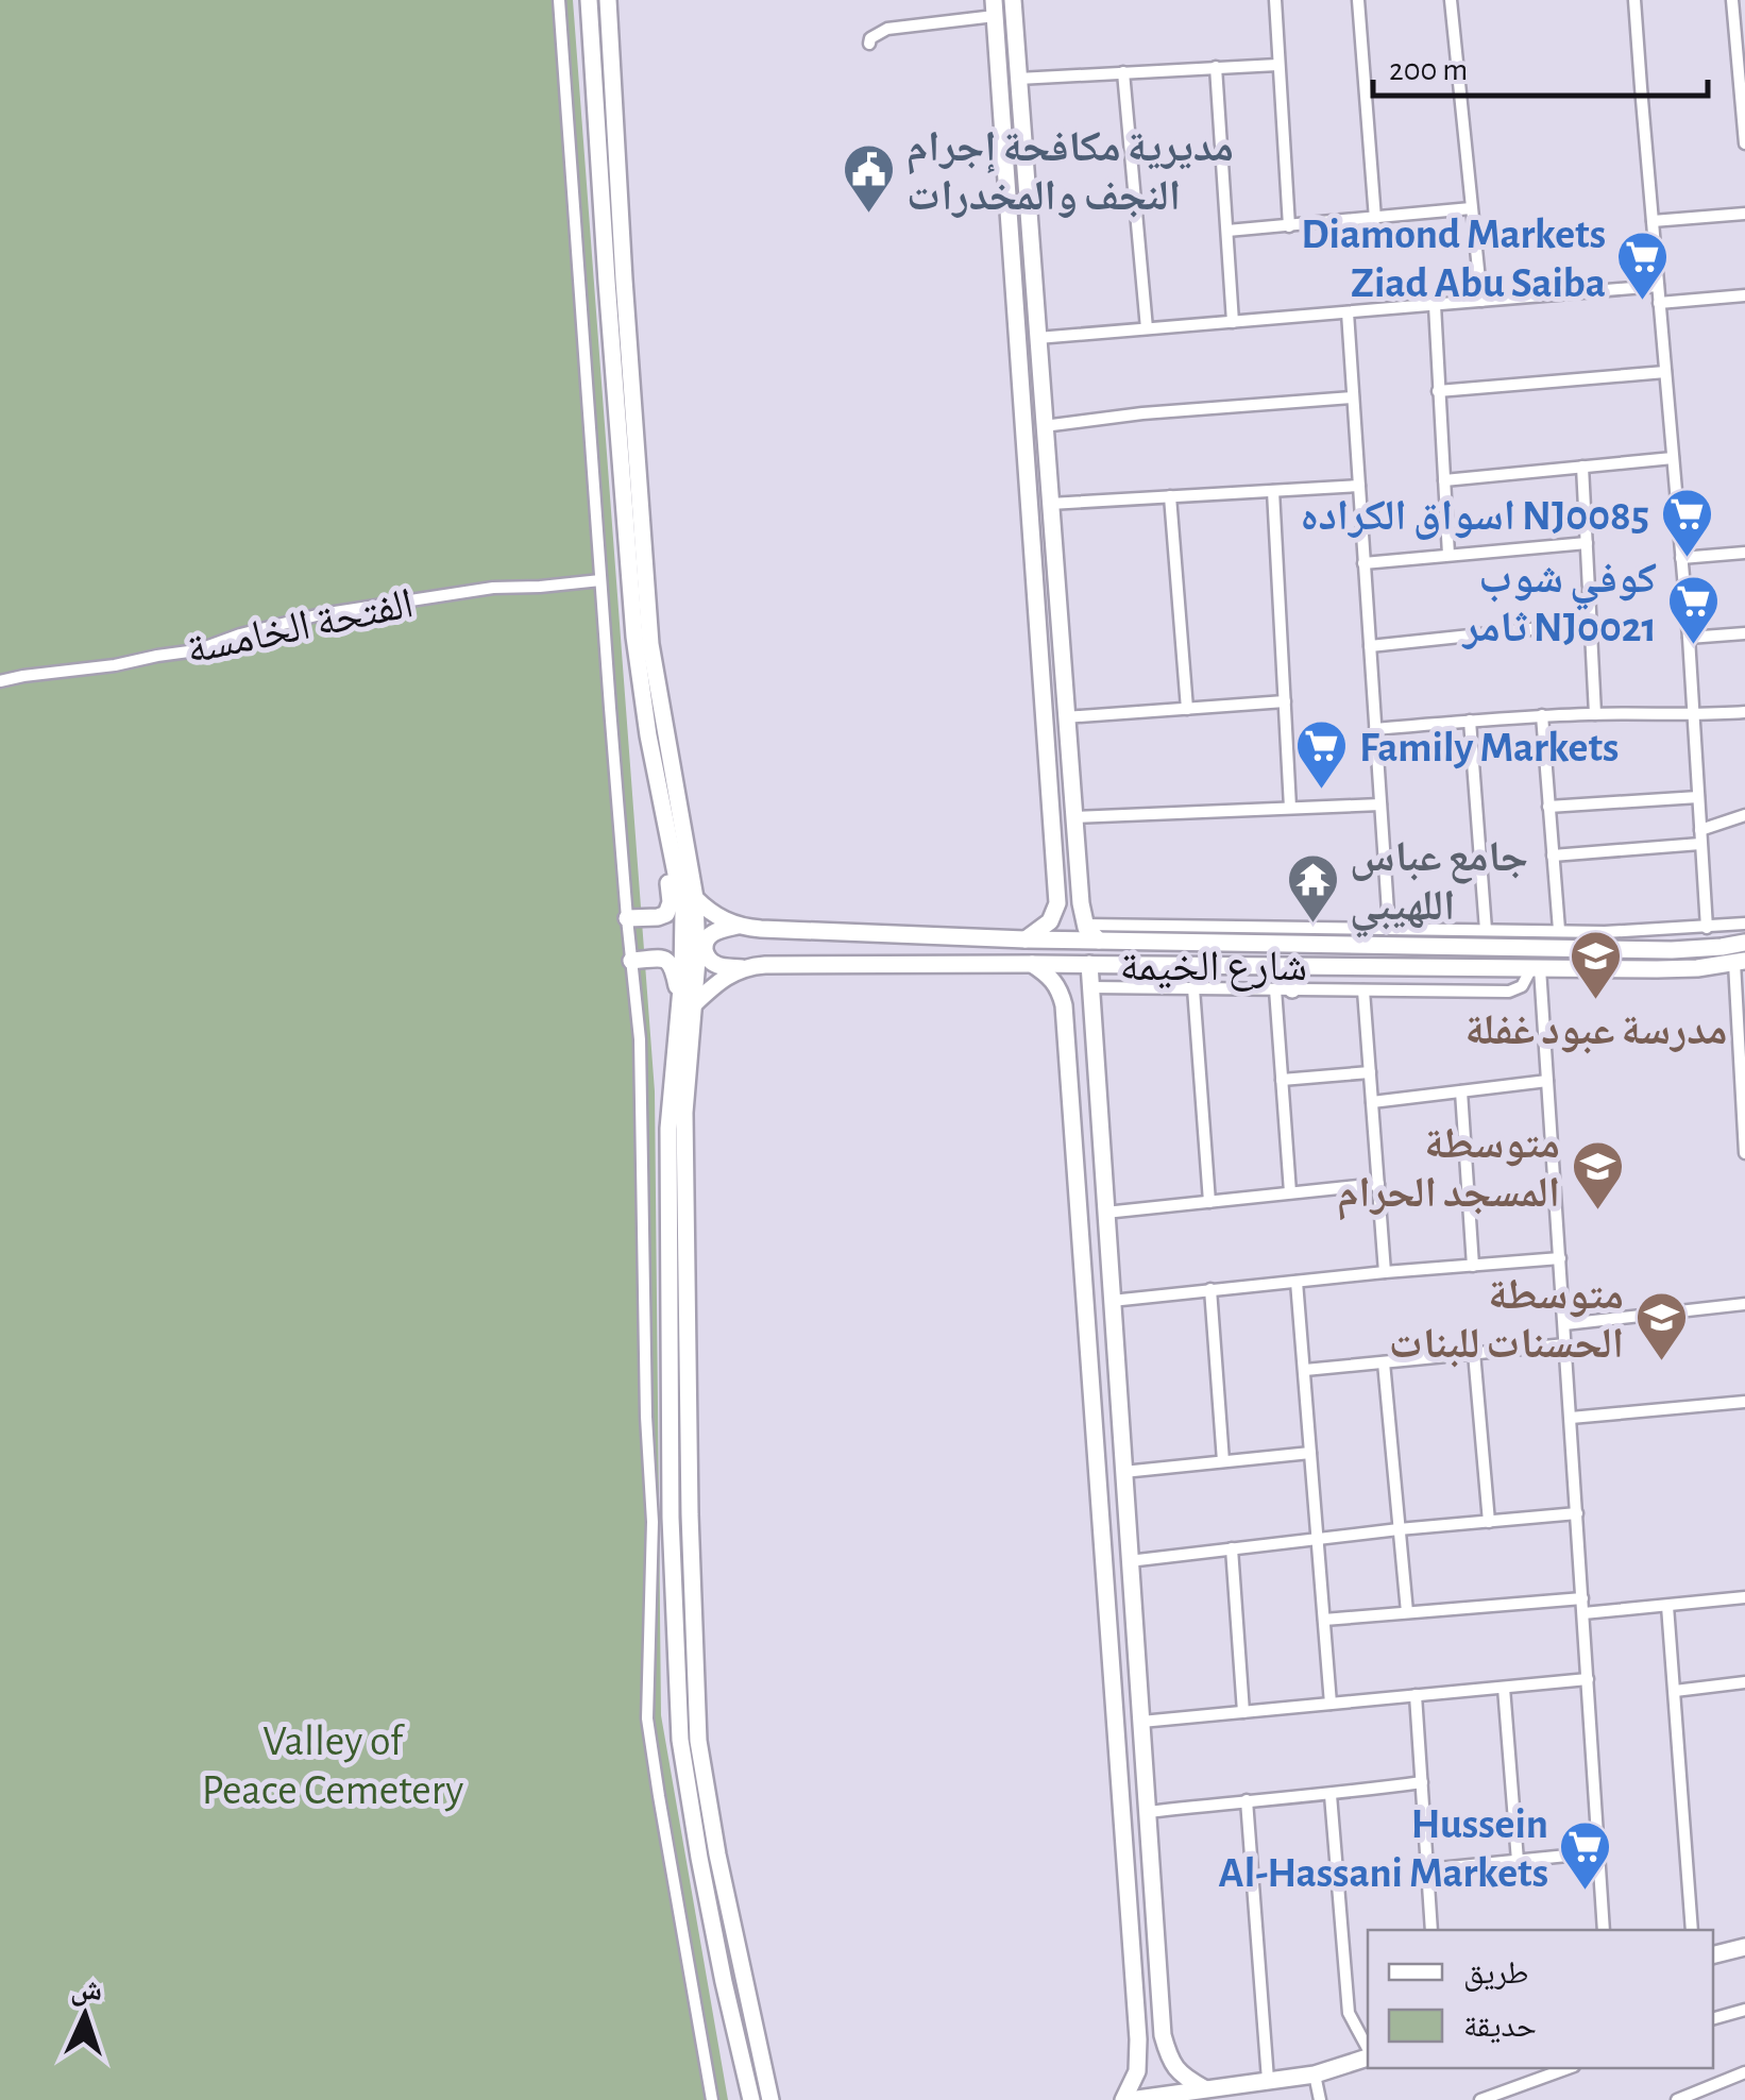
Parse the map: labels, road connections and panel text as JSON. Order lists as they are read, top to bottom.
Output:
{
  "streets": {
    "street": ["الفتحة الخامسة", "شارع الخيمة"]
  },
  "parks": ["Valley of Peace Cemetery"],
  "places": {
    "public building": ["مديرية مكافحة إجرام النجف والمخدرات"],
    "supermarket": [
      "Diamond Markets Ziad Abu Saiba",
      "اسواق الكراده NJ0085",
      "كوفي شوب ثامر NJ0021",
      "Family Markets",
      "Hussein Al-Hassani Markets"
    ],
    "temple": ["جامع عباس اللهيبي"],
    "school or university": ["مدرسة عبود غفلة", "متوسطة المسجد الحرام", "متوسطة الحسنات للبنات"]
  },
  "legend": ["طريق", "حديقة"],
  "scale_bar": "200 m",
  "north": "top"
}
